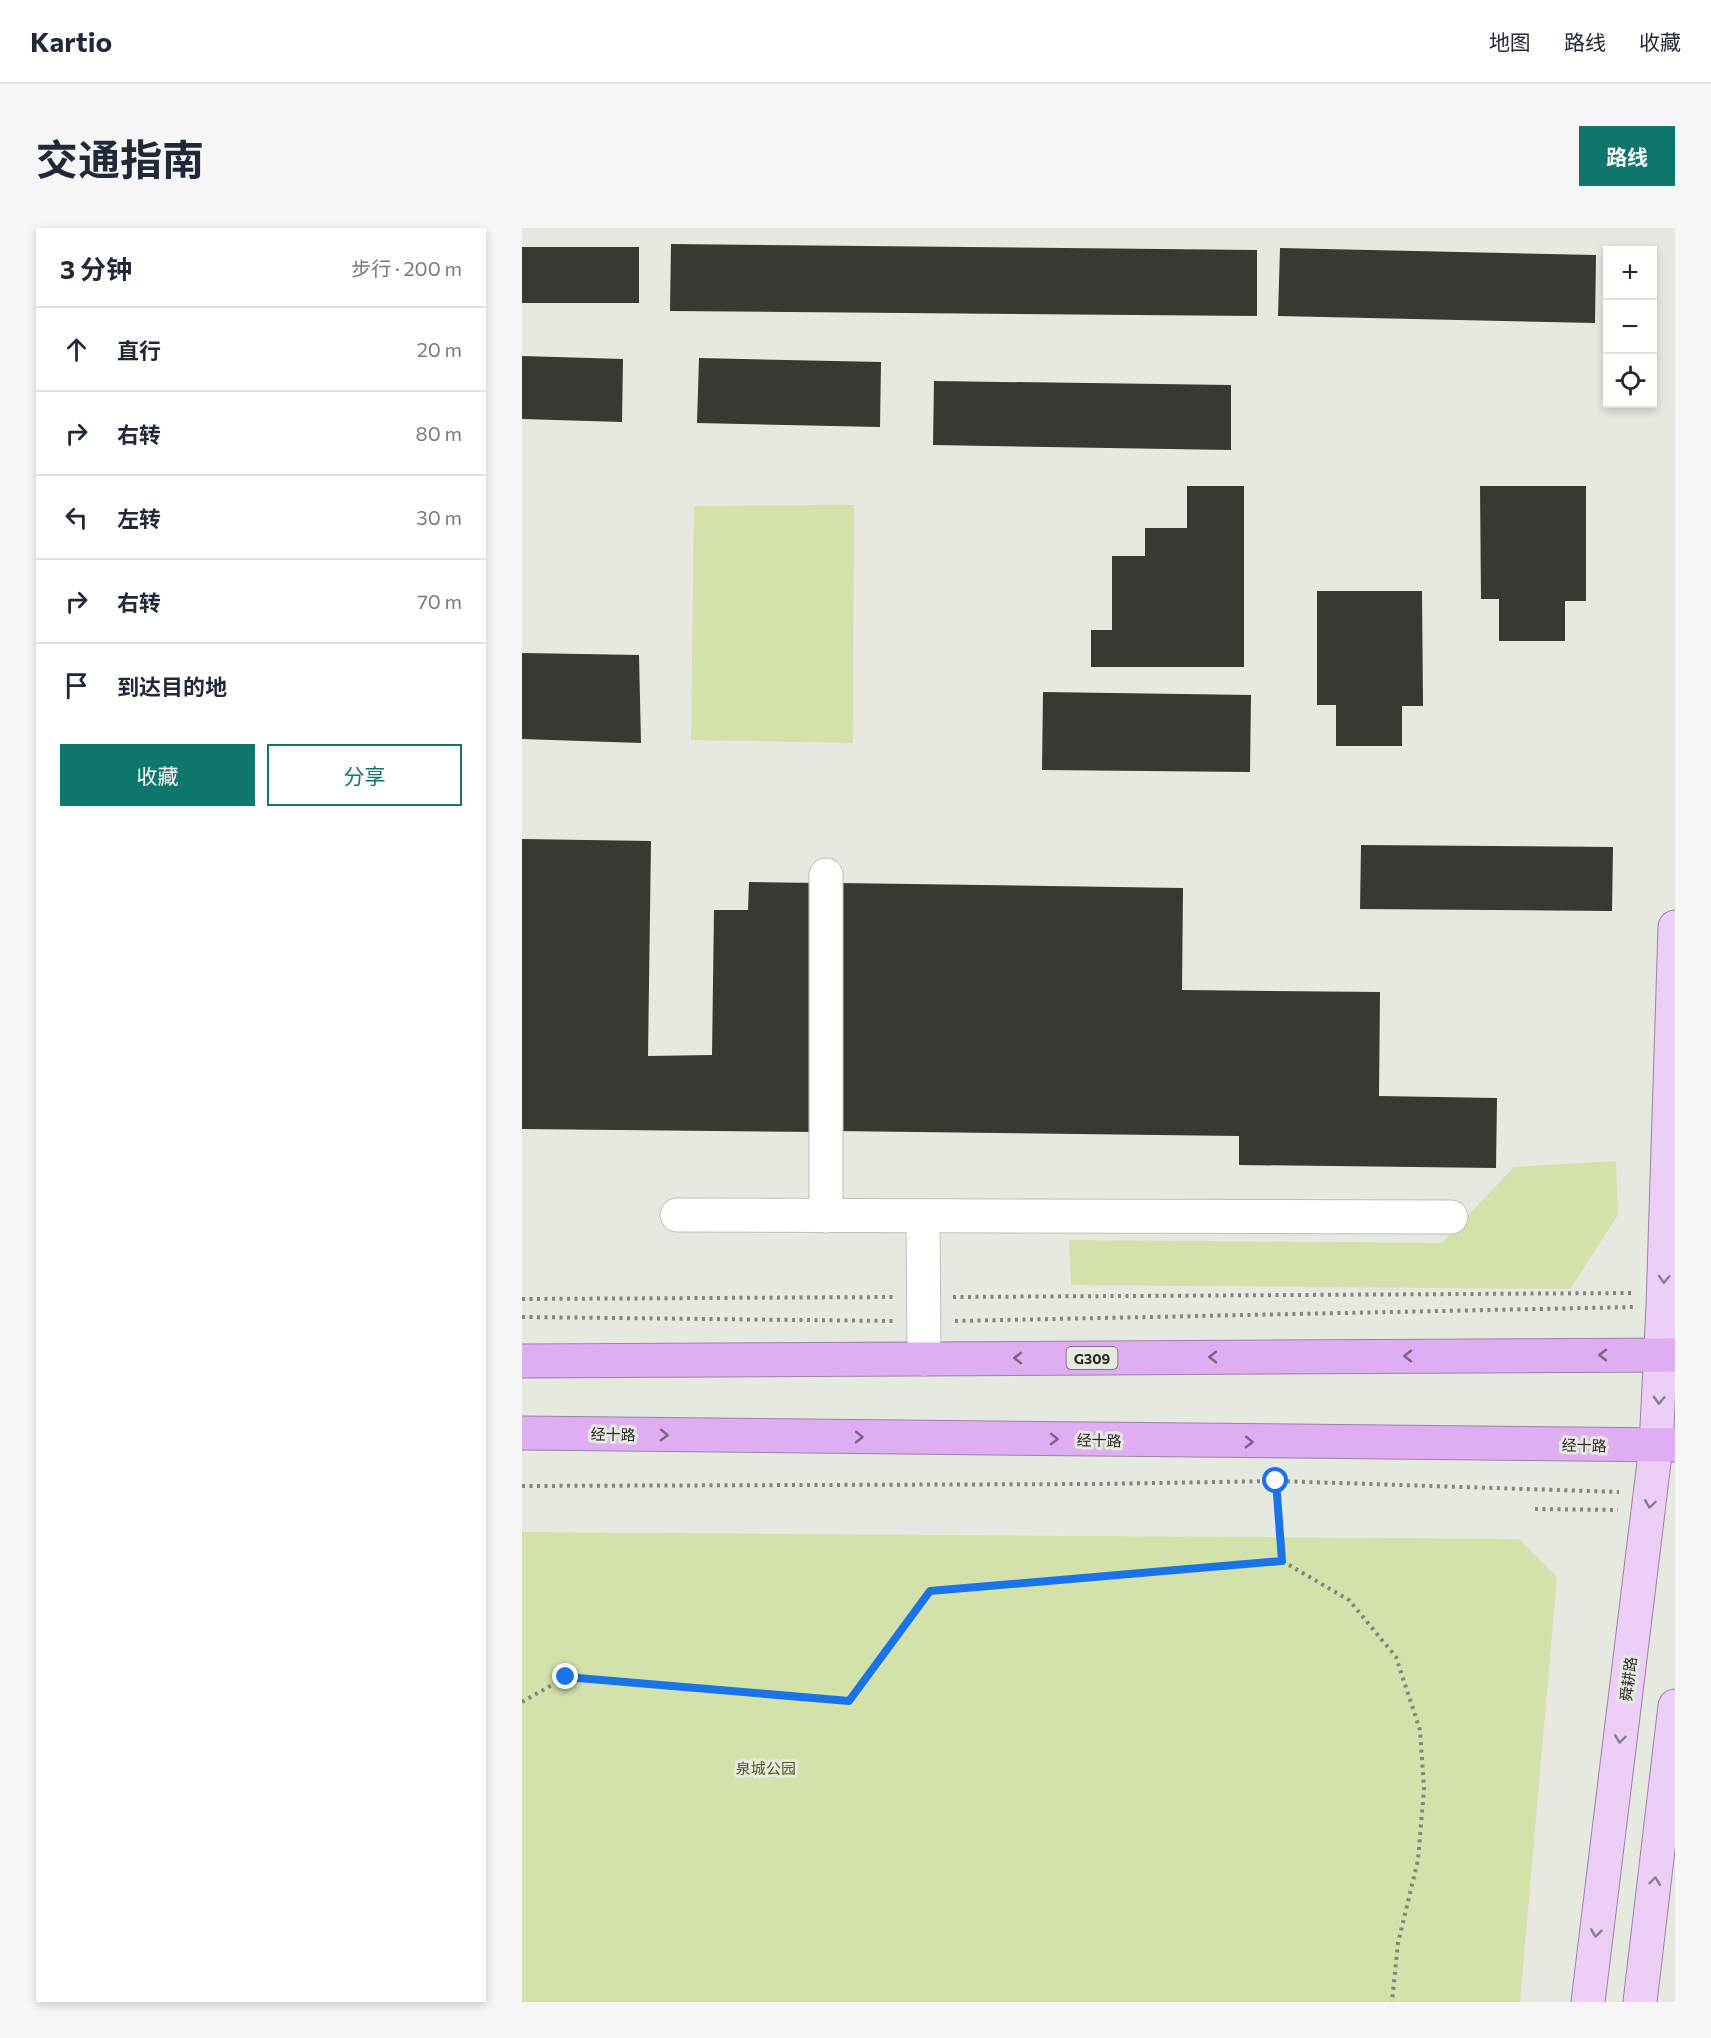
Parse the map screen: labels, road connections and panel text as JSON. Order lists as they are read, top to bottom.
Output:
{
  "streets": {
    "highway": ["G309", "经十路"],
    "main road": ["舜耕路"]
  },
  "crossings": [
    ["G309", "舜耕路"],
    ["经十路", "舜耕路"]
  ],
  "parks": ["泉城公园"],
  "page": {
    "header": "Kartio",
    "nav": ["地图", "路线", "收藏"],
    "title": "交通指南",
    "buttons": [
      "路线",
      ["收藏", "分享"]
    ],
    "heading": ["3 分钟", "步行 · 200 m"],
    "map_buttons": ["+", "−"],
    "list": [
      ["直行", "20 m"],
      ["右转", "80 m"],
      ["左转", "30 m"],
      ["右转", "70 m"],
      "到达目的地"
    ]
  }
}
